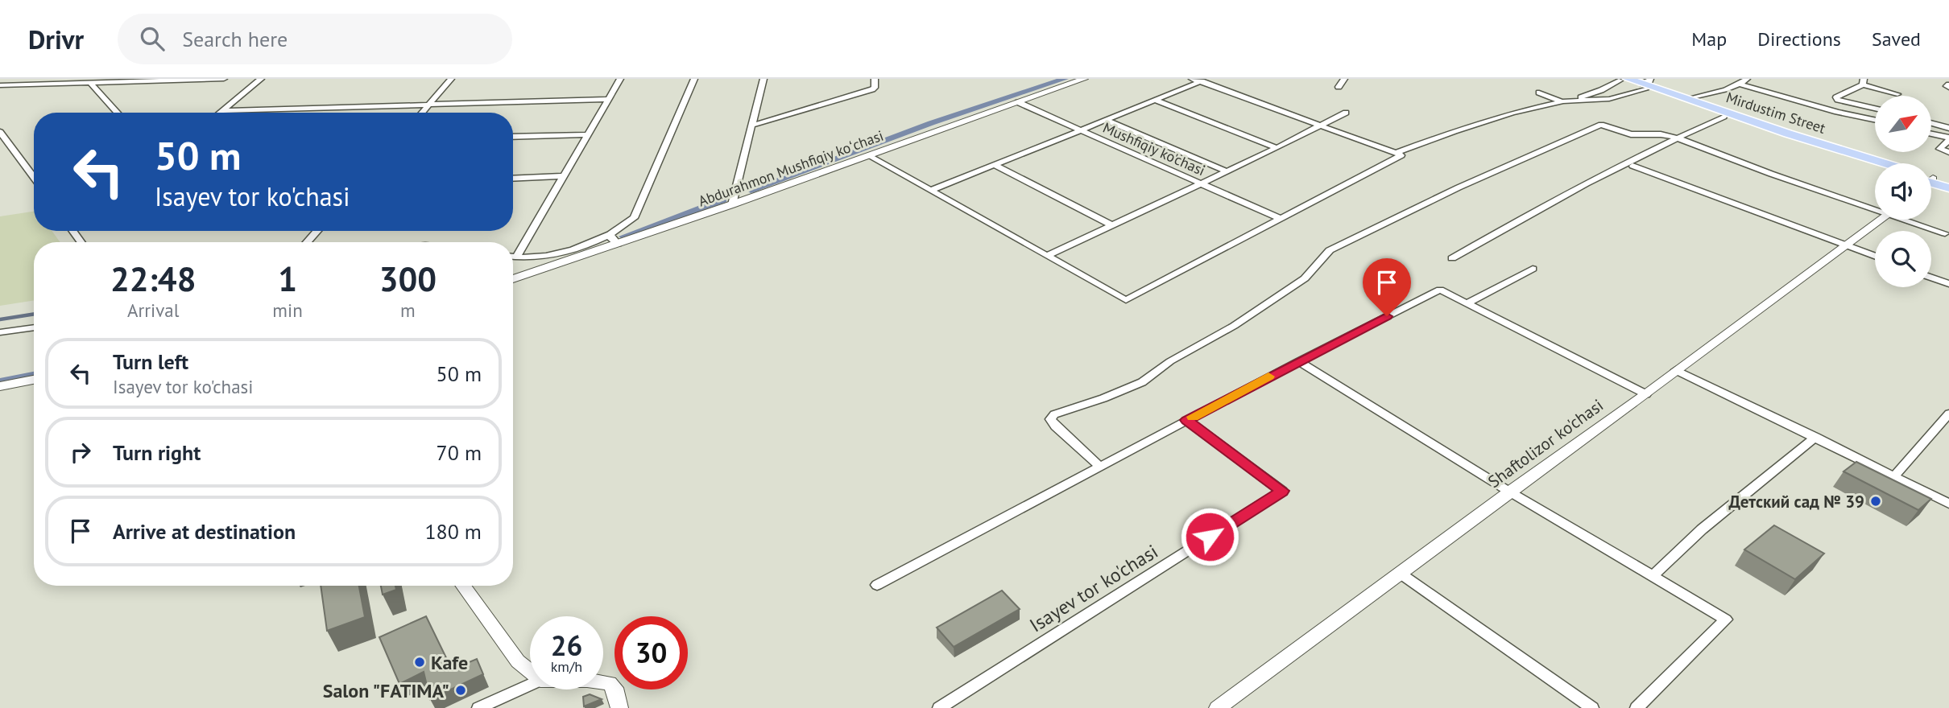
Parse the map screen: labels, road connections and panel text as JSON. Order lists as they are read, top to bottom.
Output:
{
  "streets": {
    "main road": ["Mirdustim Street"],
    "street": [
      "Mushfiqiy ko'chasi",
      "Abdurahmon Mushfiqiy koʻchasi",
      "Shaftolizor ko'chasi",
      "Isayev tor ko'chasi"
    ]
  },
  "crossings": [
    ["Mushfiqiy ko'chasi", "Abdurahmon Mushfiqiy koʻchasi"]
  ],
  "places": ["Детский сад № 39", "Kafe", "Salon \"FATIMA\""],
  "north": "top right",
  "page": {
    "header": "Drivr",
    "search": "Search here",
    "nav": ["Map", "Directions", "Saved"],
    "turn": ["50 m", "Isayev tor ko'chasi"],
    "eta": [
      "22:48",
      "Arrival",
      "1",
      "min",
      "300",
      "m"
    ],
    "list": [
      {
        "name": "Turn left",
        "note": "Isayev tor ko'chasi",
        "value": "50 m"
      },
      {
        "name": "Turn right",
        "value": "70 m"
      },
      {
        "name": "Arrive at destination",
        "value": "180 m"
      }
    ],
    "speed": "26 km/h",
    "limit": "30"
  }
}
